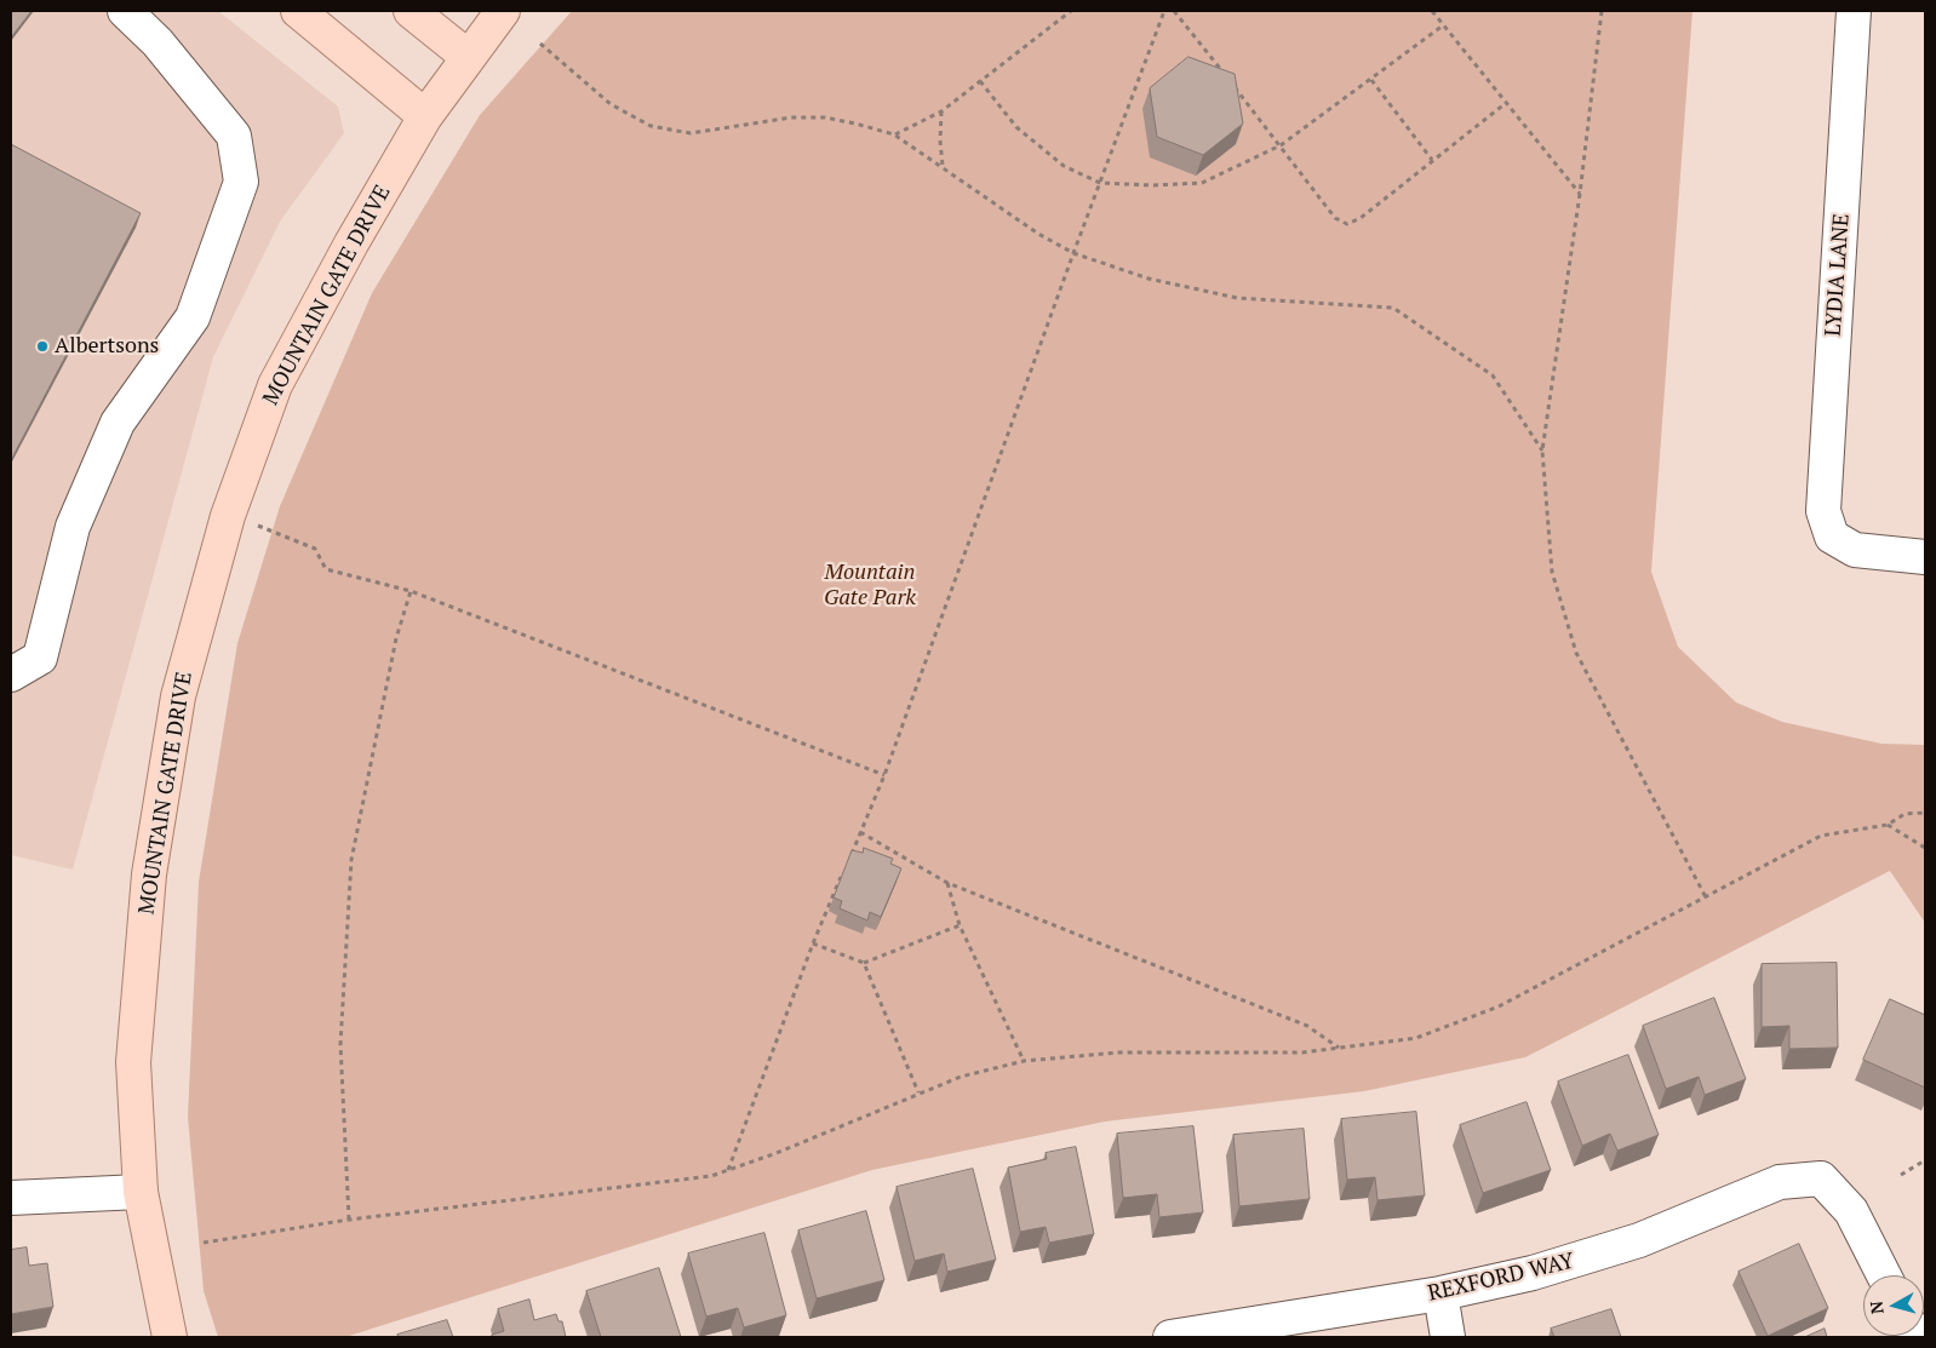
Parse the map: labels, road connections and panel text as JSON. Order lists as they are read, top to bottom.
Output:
{
  "streets": {
    "main road": ["MOUNTAIN GATE DRIVE"],
    "street": ["LYDIA LANE", "REXFORD WAY"]
  },
  "parks": ["Mountain Gate Park"],
  "places": ["Albertsons"],
  "north": "left"
}
